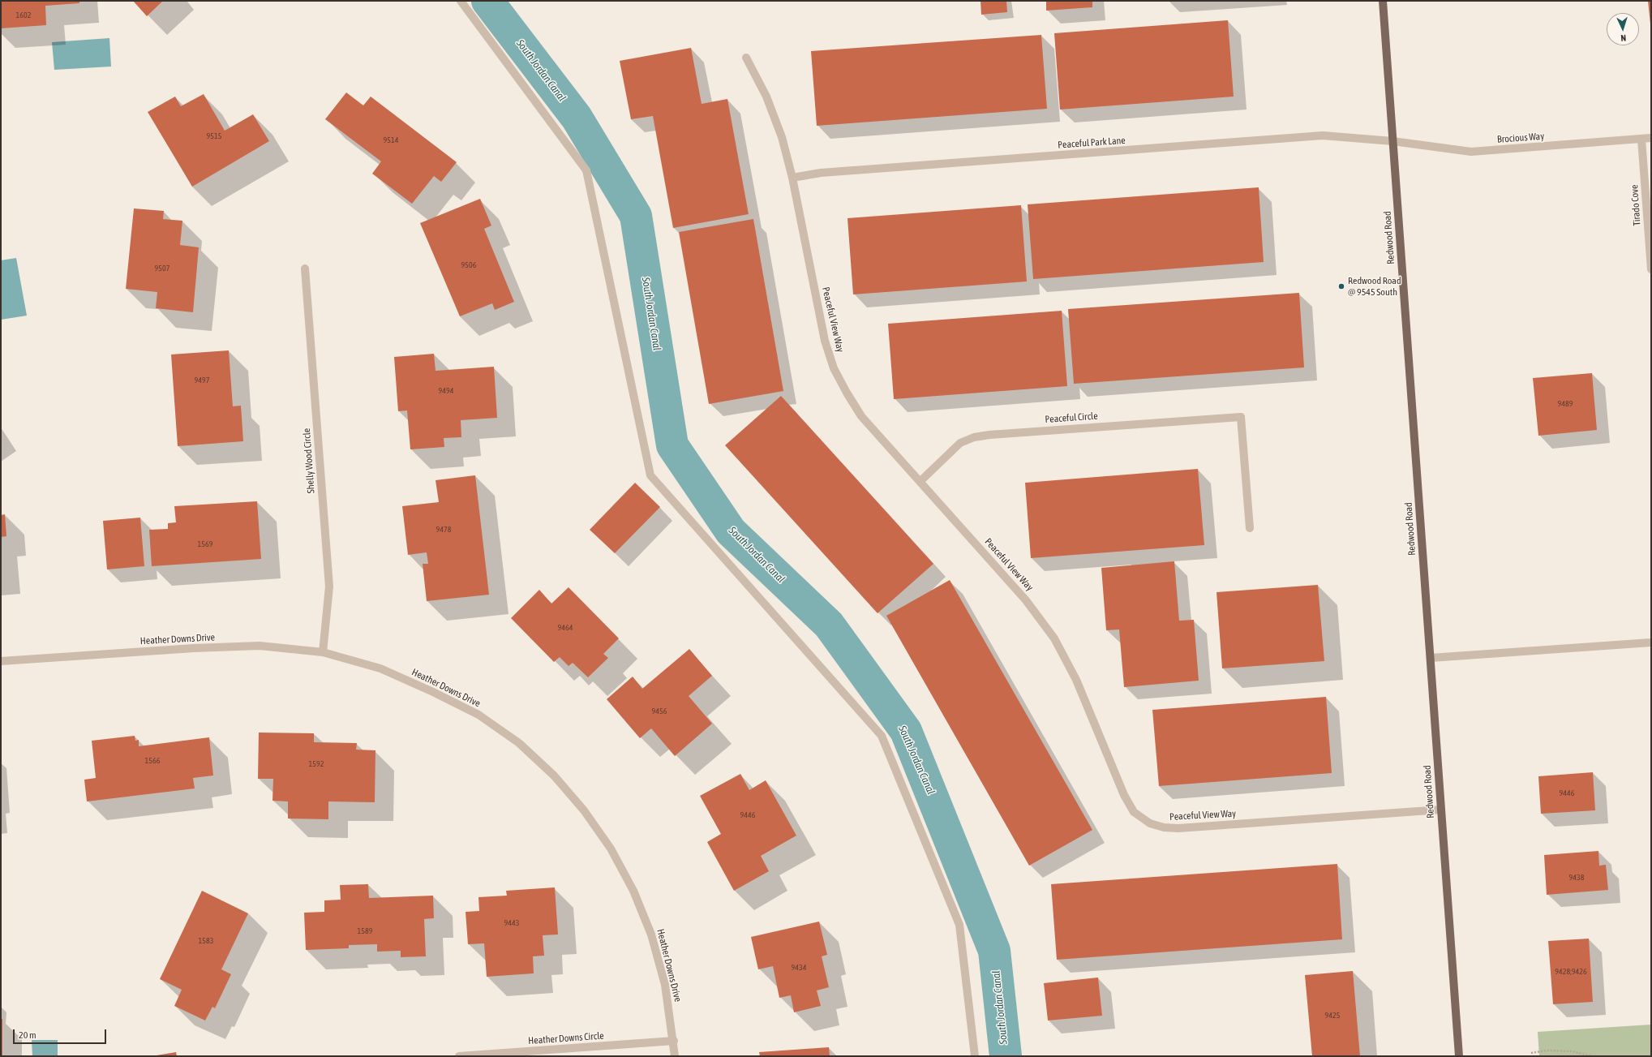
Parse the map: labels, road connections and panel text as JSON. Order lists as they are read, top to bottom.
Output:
{
  "streets": {
    "main road": ["Redwood Road"],
    "street": [
      "Brocious Way",
      "Peaceful Park Lane",
      "Tirado Cove",
      "Peaceful View Way",
      "Peaceful Circle",
      "Shelly Wood Circle",
      "Heather Downs Drive",
      "Heather Downs Circle"
    ]
  },
  "crossings": [
    ["Brocious Way", "Peaceful Park Lane"],
    ["Brocious Way", "Tirado Cove"],
    ["Brocious Way", "Redwood Road"],
    ["Peaceful Park Lane", "Redwood Road"],
    ["Peaceful Park Lane", "Peaceful View Way"],
    ["Redwood Road", "Peaceful View Way"],
    ["Peaceful View Way", "Peaceful Circle"],
    ["Shelly Wood Circle", "Heather Downs Drive"],
    ["Heather Downs Drive", "Heather Downs Circle"]
  ],
  "water": ["South Jordan Canal"],
  "places": ["Redwood Road @ 9545 South"],
  "house_numbers": [
    "1602",
    "9515",
    "9514",
    "9506",
    "9507",
    "9497",
    "9494",
    "9489",
    "9478",
    "1569",
    "9464",
    "9456",
    "1566",
    "1592",
    "9446",
    "9446",
    "9438",
    "9443",
    "1589",
    "1583",
    "9434",
    "9428;9426",
    "9425"
  ],
  "scale_bar": "20 m",
  "north": "bottom"
}
